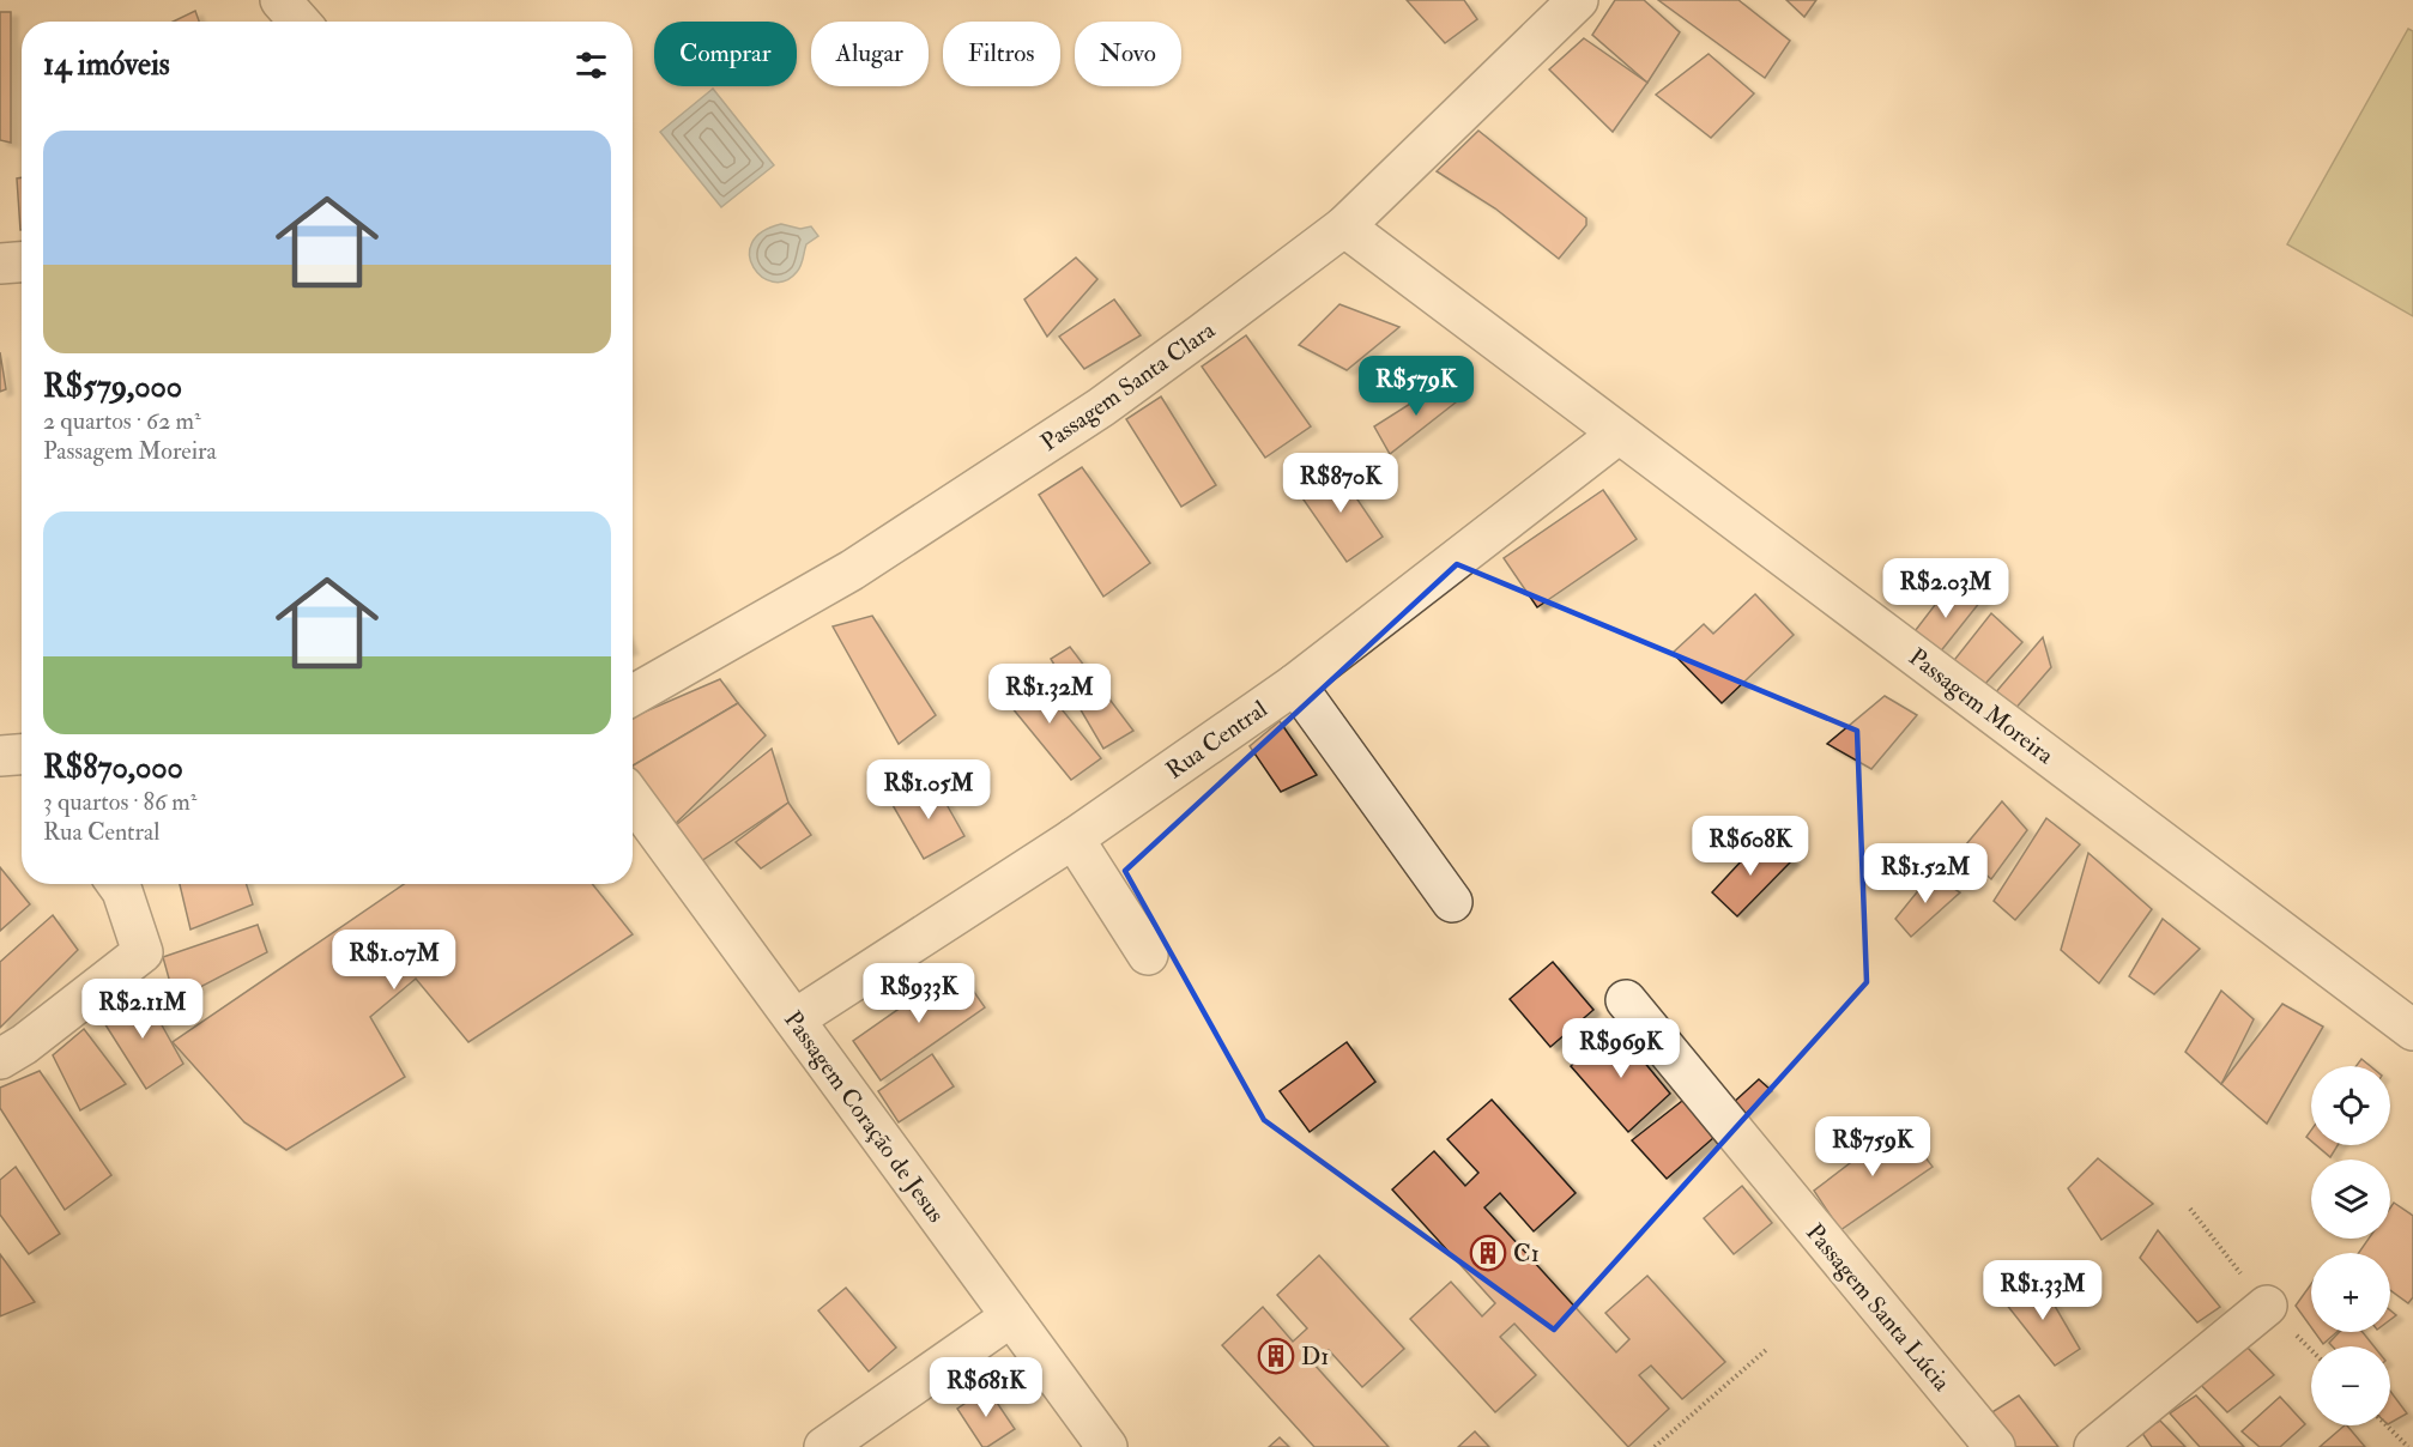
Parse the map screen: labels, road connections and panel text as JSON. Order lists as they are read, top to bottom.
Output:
{
  "streets": {
    "street": [
      "Passagem Santa Clara",
      "Passagem Moreira",
      "Rua Central",
      "Passagem Coração de Jesus",
      "Passagem Santa Lúcia"
    ]
  },
  "crossings": [
    ["Passagem Santa Clara", "Passagem Moreira"],
    ["Passagem Moreira", "Rua Central"],
    ["Rua Central", "Passagem Coração de Jesus"]
  ],
  "places": {
    "building": ["C1", "D1"]
  },
  "page": {
    "chip": [
      "Comprar",
      "Alugar",
      "Filtros",
      "Novo"
    ],
    "heading": "14 imóveis",
    "list": [
      {
        "name": "R$579,000",
        "note": "2 quartos · 62 m² · Passagem Moreira"
      },
      {
        "name": "R$870,000",
        "note": "3 quartos · 86 m² · Rua Central"
      }
    ],
    "price": [
      "R$579K",
      "R$870K",
      "R$2.03M",
      "R$1.32M",
      "R$1.05M",
      "R$608K",
      "R$1.52M",
      "R$1.07M",
      "R$933K",
      "R$2.11M",
      "R$969K",
      "R$759K",
      "R$1.33M",
      "R$681K"
    ],
    "map_buttons": ["+", "−"]
  }
}
